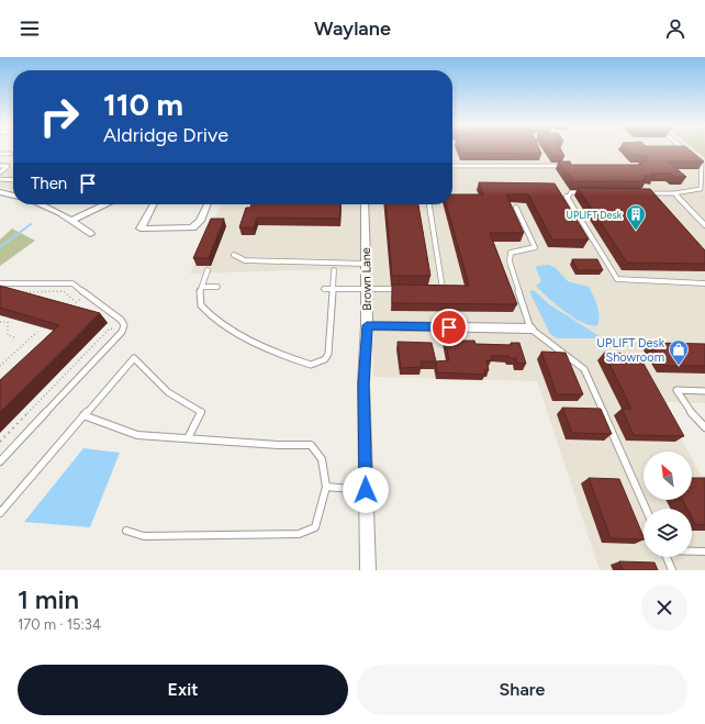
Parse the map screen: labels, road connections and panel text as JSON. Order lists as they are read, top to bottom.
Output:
{
  "streets": {
    "street": ["Brown Lane"]
  },
  "places": {
    "building": ["UPLIFT Desk"],
    "shop": ["UPLIFT Desk Showroom"]
  },
  "north": "top left",
  "page": {
    "header": "Waylane",
    "turn": ["110 m", "Aldridge Drive"],
    "then": "Then",
    "heading": ["1 min", "170 m · 15:34"],
    "buttons": ["Exit", "Share"]
  }
}
